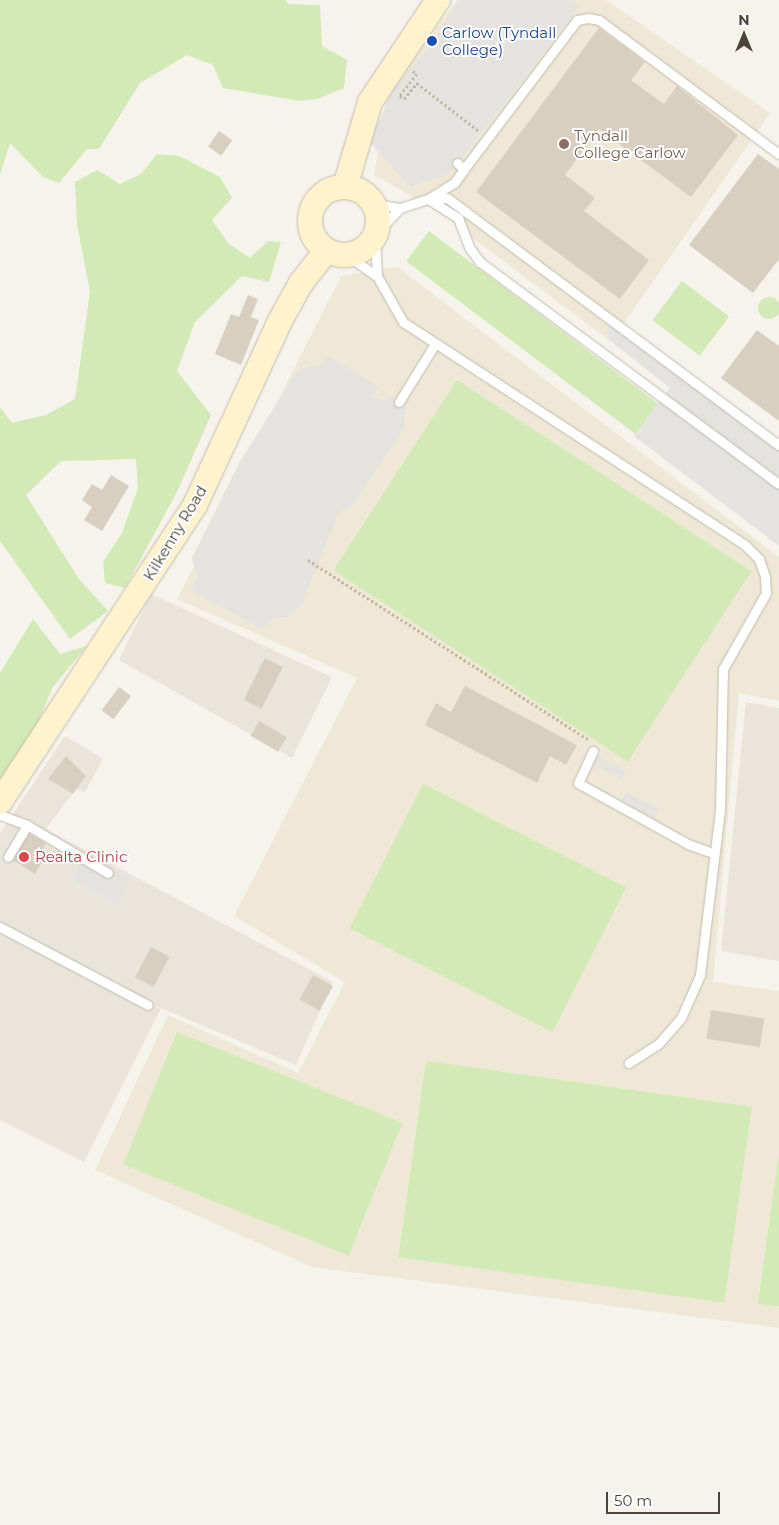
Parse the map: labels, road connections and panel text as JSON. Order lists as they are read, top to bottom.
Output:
{
  "streets": {
    "main road": ["Kilkenny Road"]
  },
  "places": ["Carlow (Tyndall College)", "Tyndall College Carlow", "Realta Clinic"],
  "scale_bar": "50 m",
  "north": "top"
}
